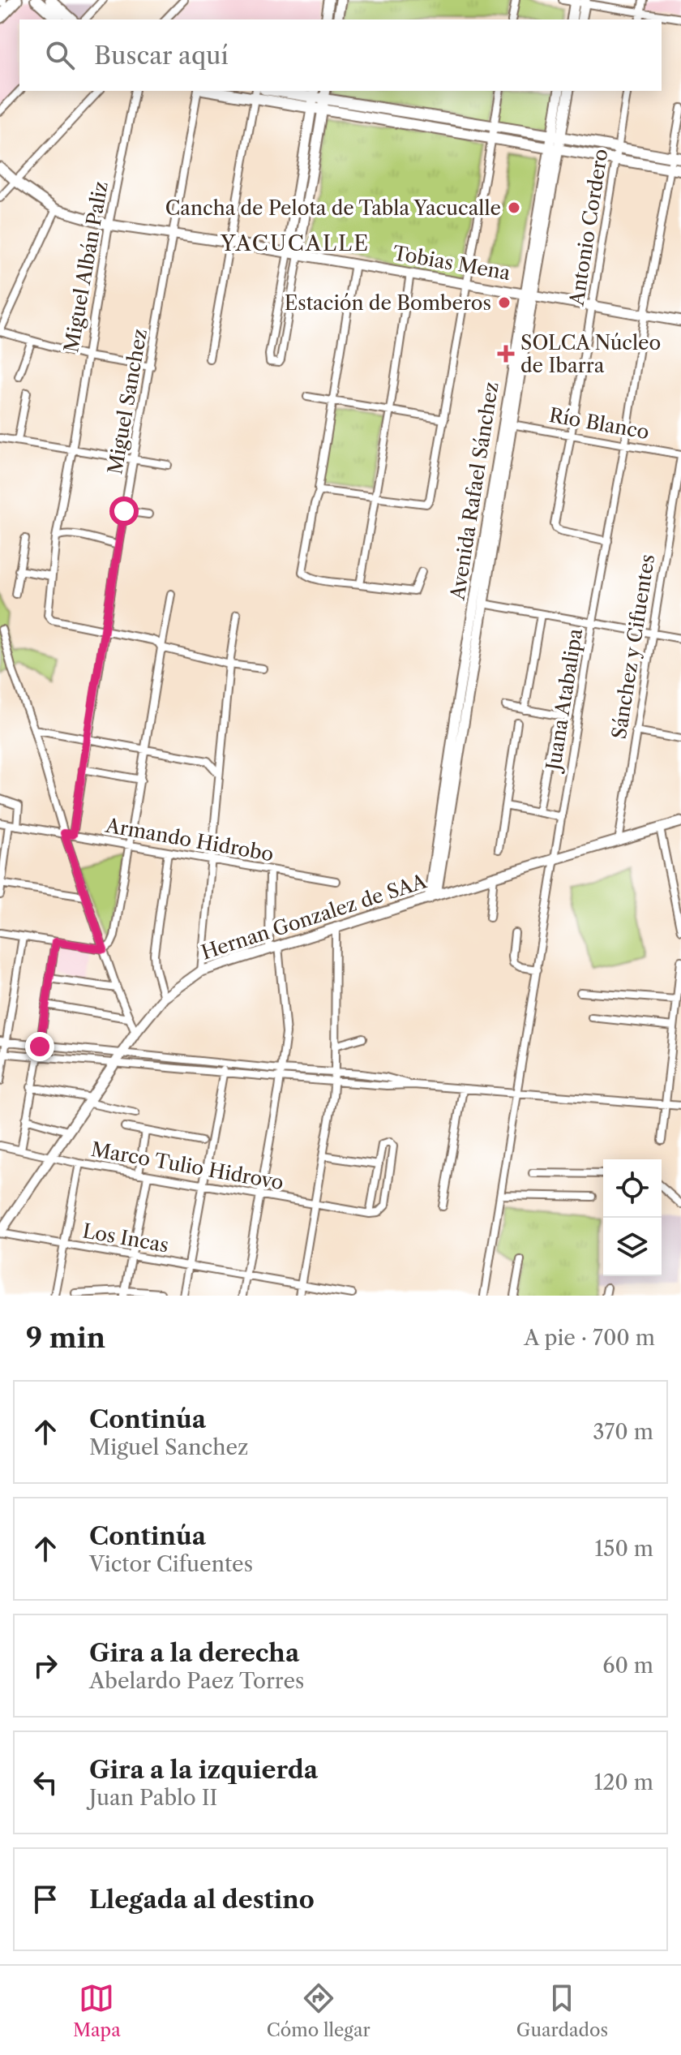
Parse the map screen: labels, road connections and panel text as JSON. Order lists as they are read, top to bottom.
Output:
{
  "streets": {
    "street": [
      "Antonio Cordero",
      "Tobias Mena",
      "Miguel Albán Paliz",
      "Miguel Sanchez",
      "Río Blanco",
      "Avenida Rafael Sánchez",
      "Sánchez y Cifuentes",
      "Juana Atabalipa",
      "Armando Hidrobo",
      "Hernan Gonzalez de SAA",
      "Marco Tulio Hidrovo",
      "Los Incas"
    ]
  },
  "crossings": [
    ["Antonio Cordero", "Tobias Mena"],
    ["Antonio Cordero", "Río Blanco"],
    ["Antonio Cordero", "Juana Atabalipa"],
    ["Tobias Mena", "Miguel Albán Paliz"],
    ["Tobias Mena", "Miguel Sanchez"],
    ["Tobias Mena", "Avenida Rafael Sánchez"],
    ["Tobias Mena", "Juana Atabalipa"],
    ["Miguel Albán Paliz", "Miguel Sanchez"],
    ["Miguel Sanchez", "Armando Hidrobo"],
    ["Río Blanco", "Avenida Rafael Sánchez"],
    ["Río Blanco", "Sánchez y Cifuentes"],
    ["Río Blanco", "Juana Atabalipa"],
    ["Avenida Rafael Sánchez", "Hernan Gonzalez de SAA"],
    ["Sánchez y Cifuentes", "Hernan Gonzalez de SAA"],
    ["Juana Atabalipa", "Hernan Gonzalez de SAA"],
    ["Hernan Gonzalez de SAA", "Marco Tulio Hidrovo"],
    ["Hernan Gonzalez de SAA", "Los Incas"]
  ],
  "districts": ["YACUCALLE"],
  "places": {
    "other": ["Cancha de Pelota de Tabla Yacucalle", "Estación de Bomberos"],
    "health": ["SOLCA Núcleo de Ibarra"]
  },
  "page": {
    "search": "Buscar aquí",
    "heading": ["9 min", "A pie · 700 m"],
    "list": [
      ["Continúa", "Miguel Sanchez", "370 m"],
      ["Continúa", "Victor Cifuentes", "150 m"],
      ["Gira a la derecha", "Abelardo Paez Torres", "60 m"],
      ["Gira a la izquierda", "Juan Pablo II", "120 m"],
      "Llegada al destino"
    ],
    "nav": ["Mapa", "Cómo llegar", "Guardados"]
  }
}
